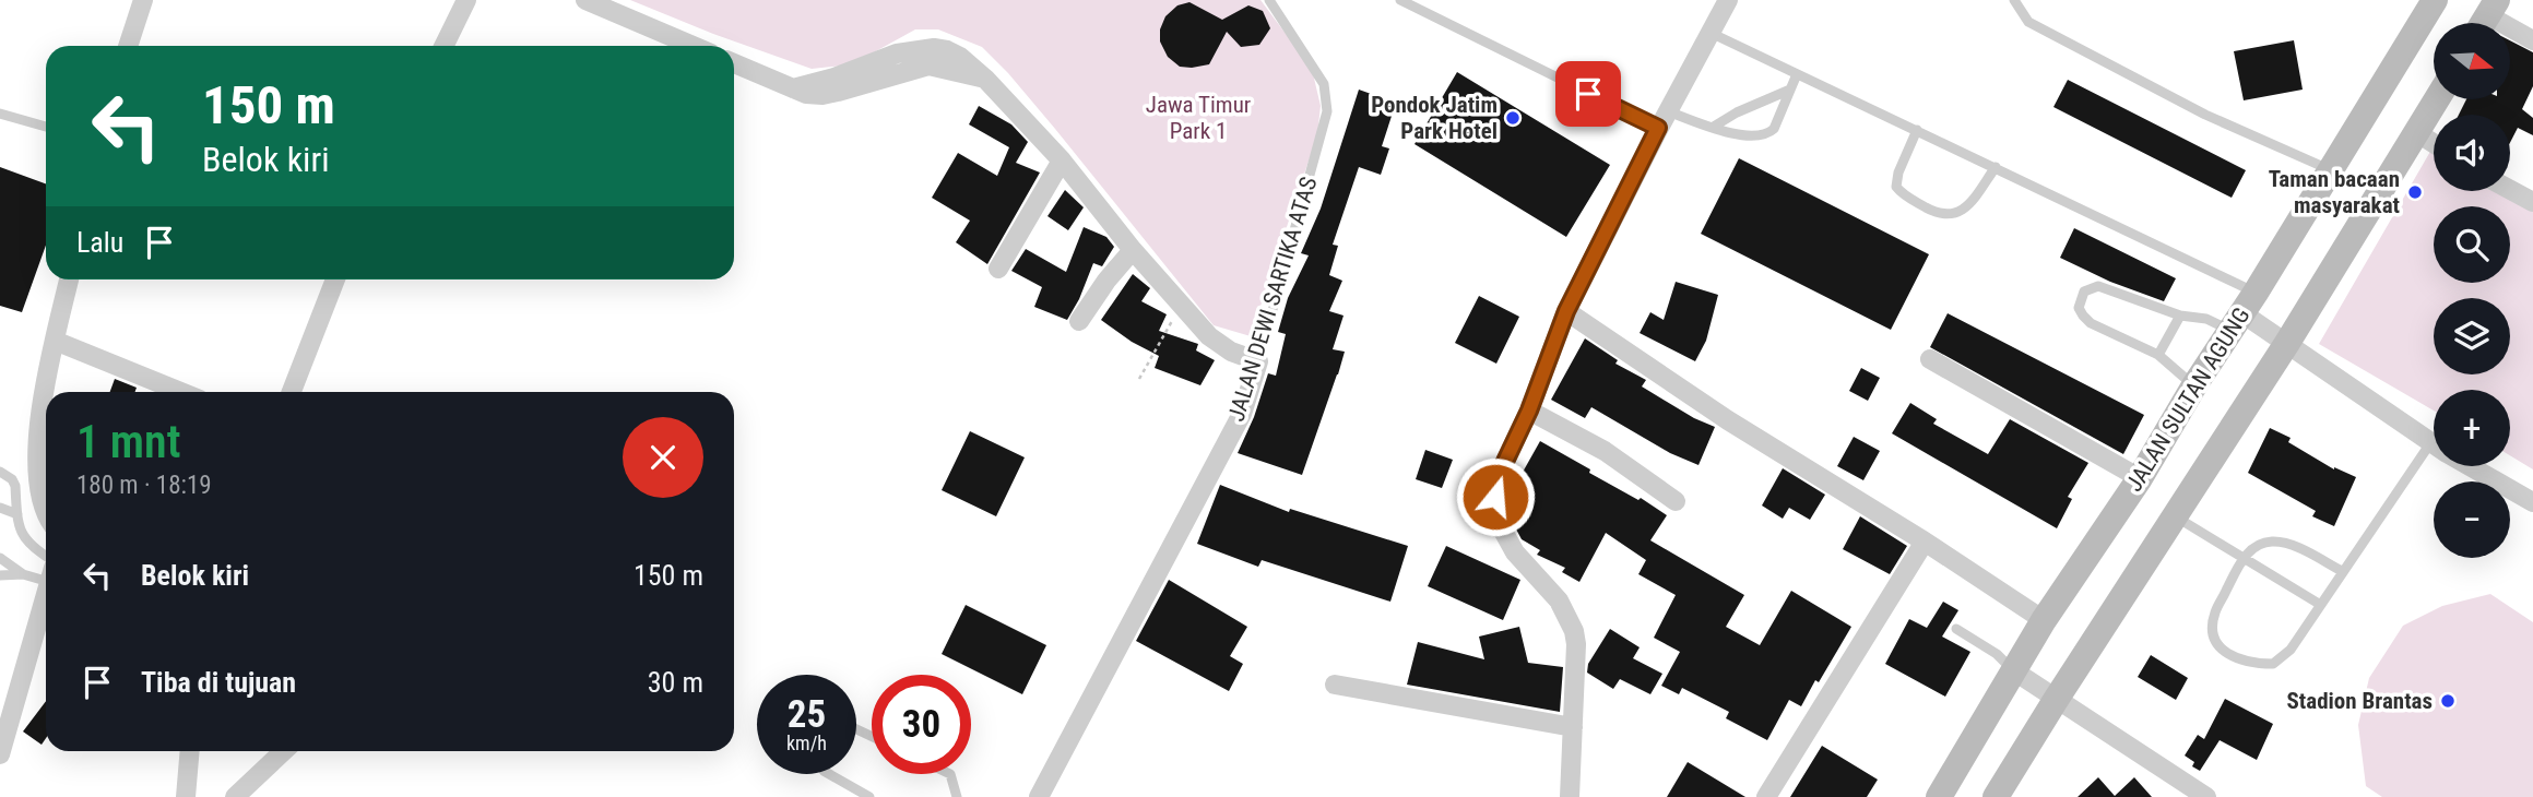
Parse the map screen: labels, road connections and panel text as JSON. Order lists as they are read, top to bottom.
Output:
{
  "streets": {
    "main road": ["JALAN SULTAN AGUNG"],
    "street": ["JALAN DEWI SARTIKA ATAS"]
  },
  "parks": ["Jawa Timur Park 1"],
  "places": ["Pondok Jatim Park Hotel", "Taman bacaan masyarakat", "Stadion Brantas"],
  "north": "right",
  "page": {
    "map_buttons": ["+", "−"],
    "turn": ["150 m", "Belok kiri"],
    "then": "Lalu",
    "heading": ["1 mnt", "180 m · 18:19"],
    "list": [
      {
        "name": "Belok kiri",
        "value": "150 m"
      },
      {
        "name": "Tiba di tujuan",
        "value": "30 m"
      }
    ],
    "speed": "25 km/h",
    "limit": "30"
  }
}
